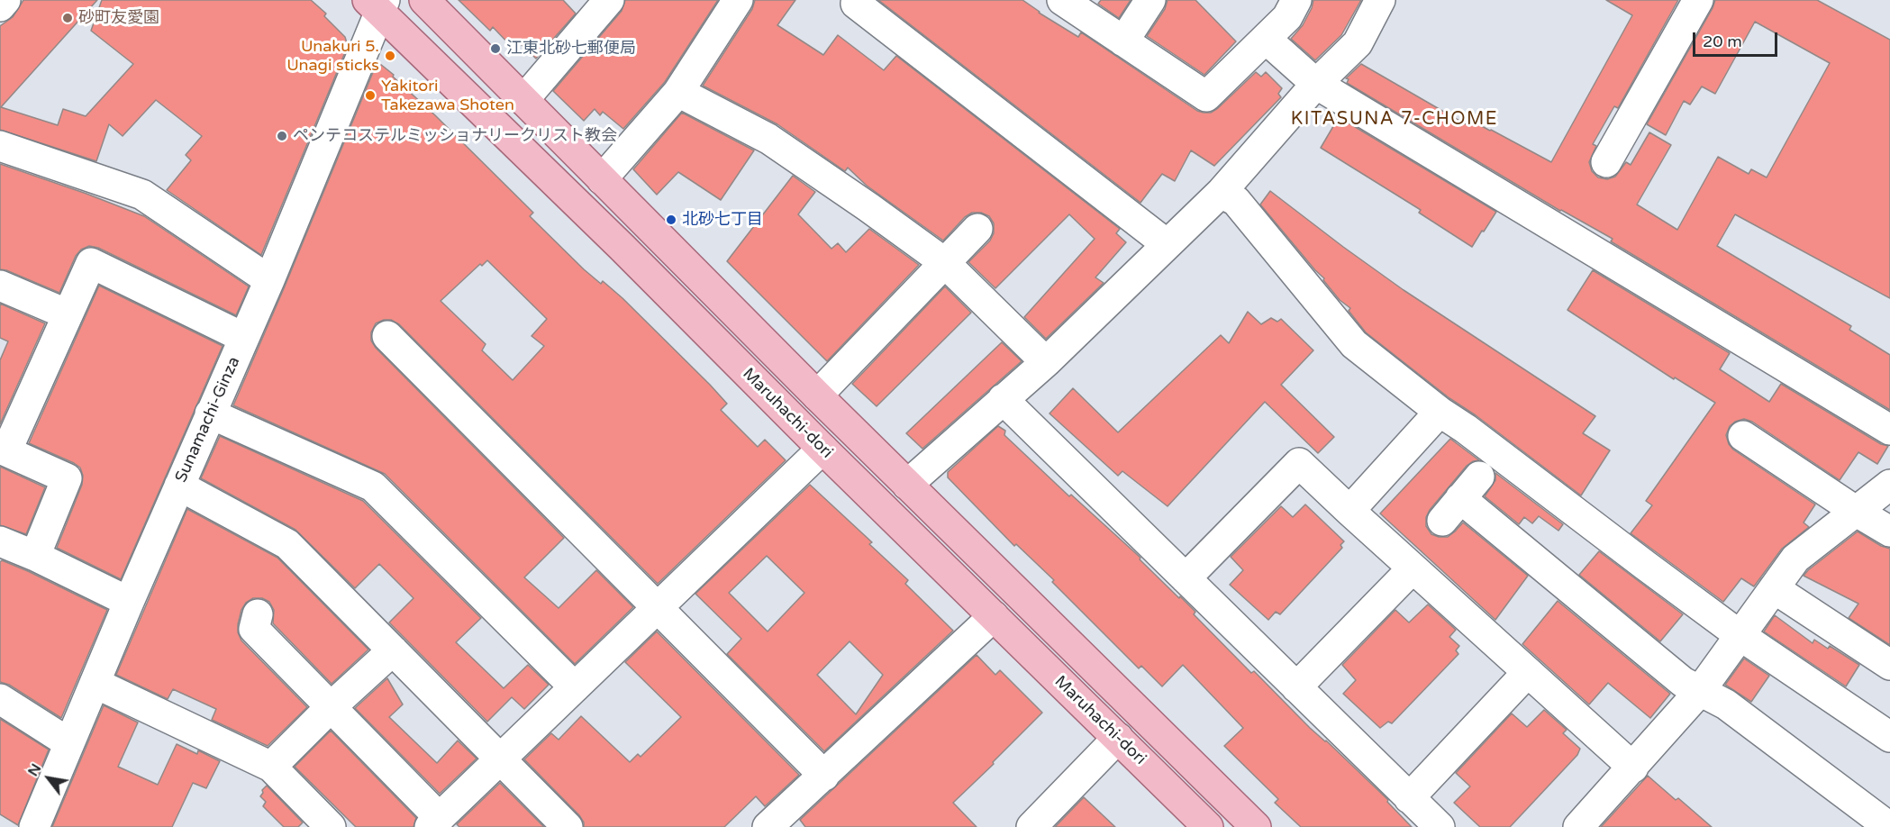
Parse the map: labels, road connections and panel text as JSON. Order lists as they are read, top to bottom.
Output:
{
  "streets": {
    "main road": ["Maruhachi-dori"],
    "street": ["Sunamachi-Ginza"]
  },
  "crossings": [
    ["Maruhachi-dori", "Sunamachi-Ginza"]
  ],
  "districts": ["KITASUNA 7-CHOME"],
  "places": [
    "砂町友愛園",
    "江東北砂七郵便局",
    "Unakuri 5. Unagi sticks",
    "Yakitori Takezawa Shoten",
    "ペンテコステルミッショナリークリスト教会",
    "北砂七丁目"
  ],
  "scale_bar": "20 m",
  "north": "top left"
}
